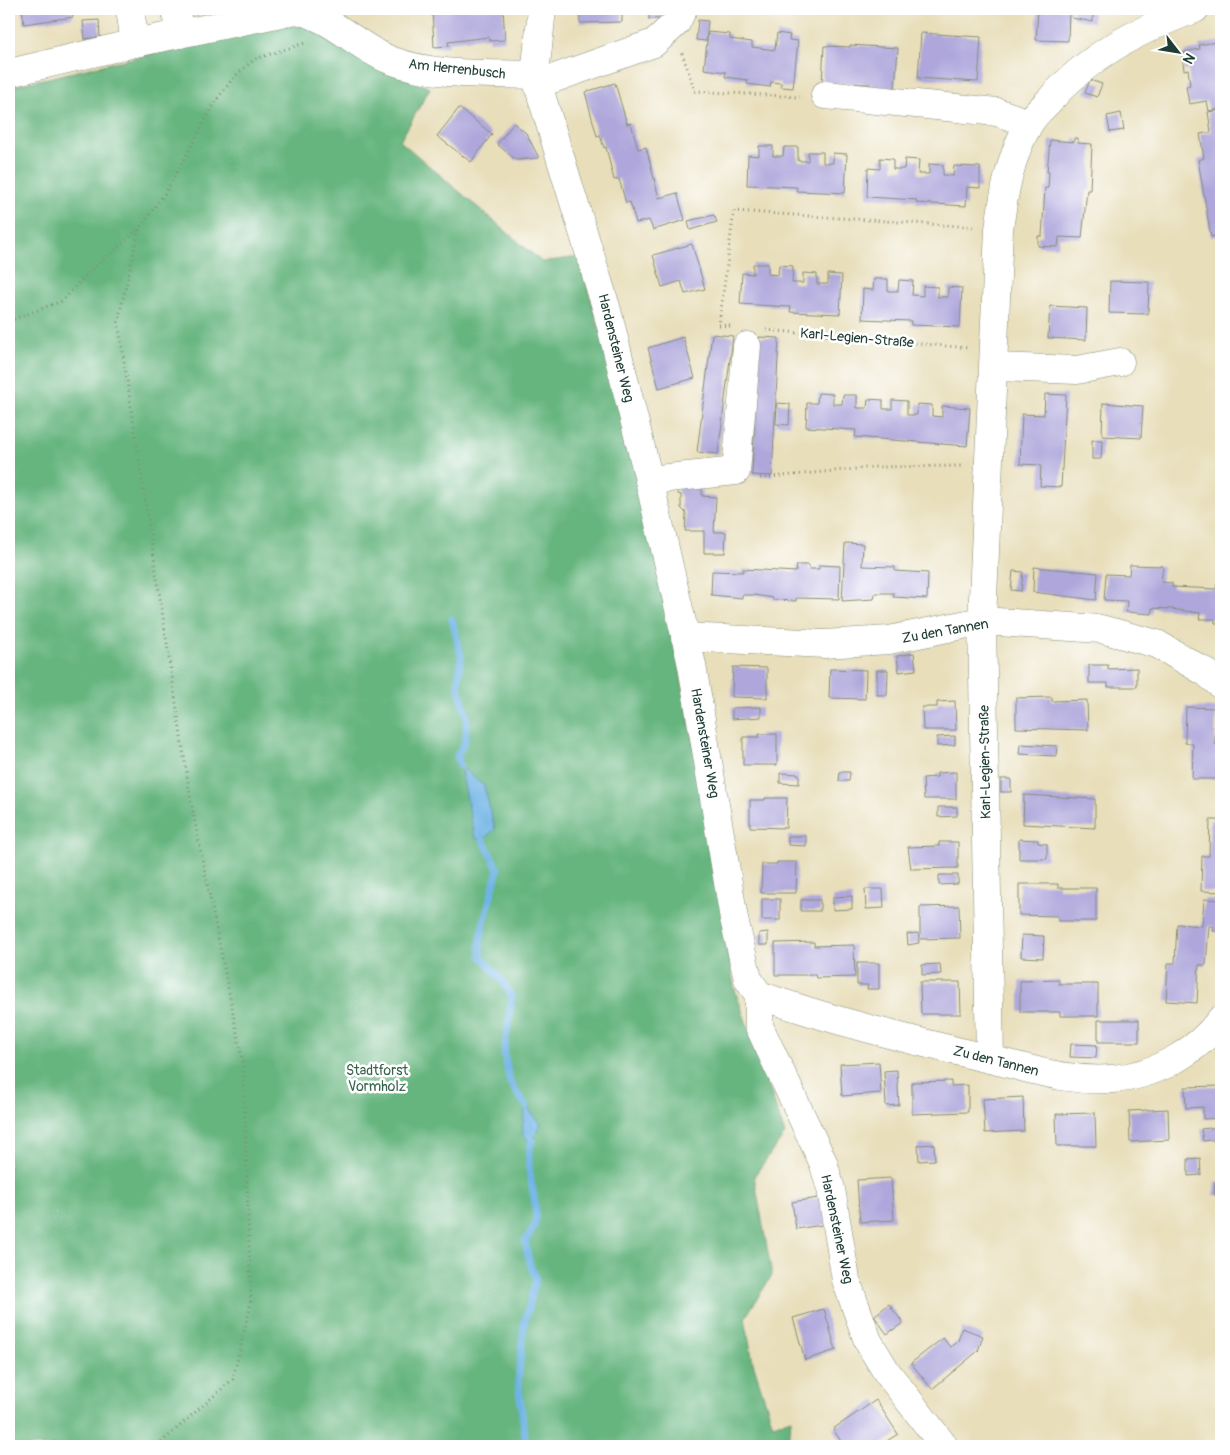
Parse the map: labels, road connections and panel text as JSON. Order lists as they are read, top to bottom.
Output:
{
  "streets": {
    "street": [
      "Am Herrenbusch",
      "Karl-Legien-Straße",
      "Hardensteiner Weg",
      "Zu den Tannen"
    ]
  },
  "crossings": [
    ["Am Herrenbusch", "Hardensteiner Weg"],
    ["Karl-Legien-Straße", "Zu den Tannen"],
    ["Hardensteiner Weg", "Zu den Tannen"]
  ],
  "parks": ["Stadtforst Vormholz"],
  "north": "bottom right"
}
